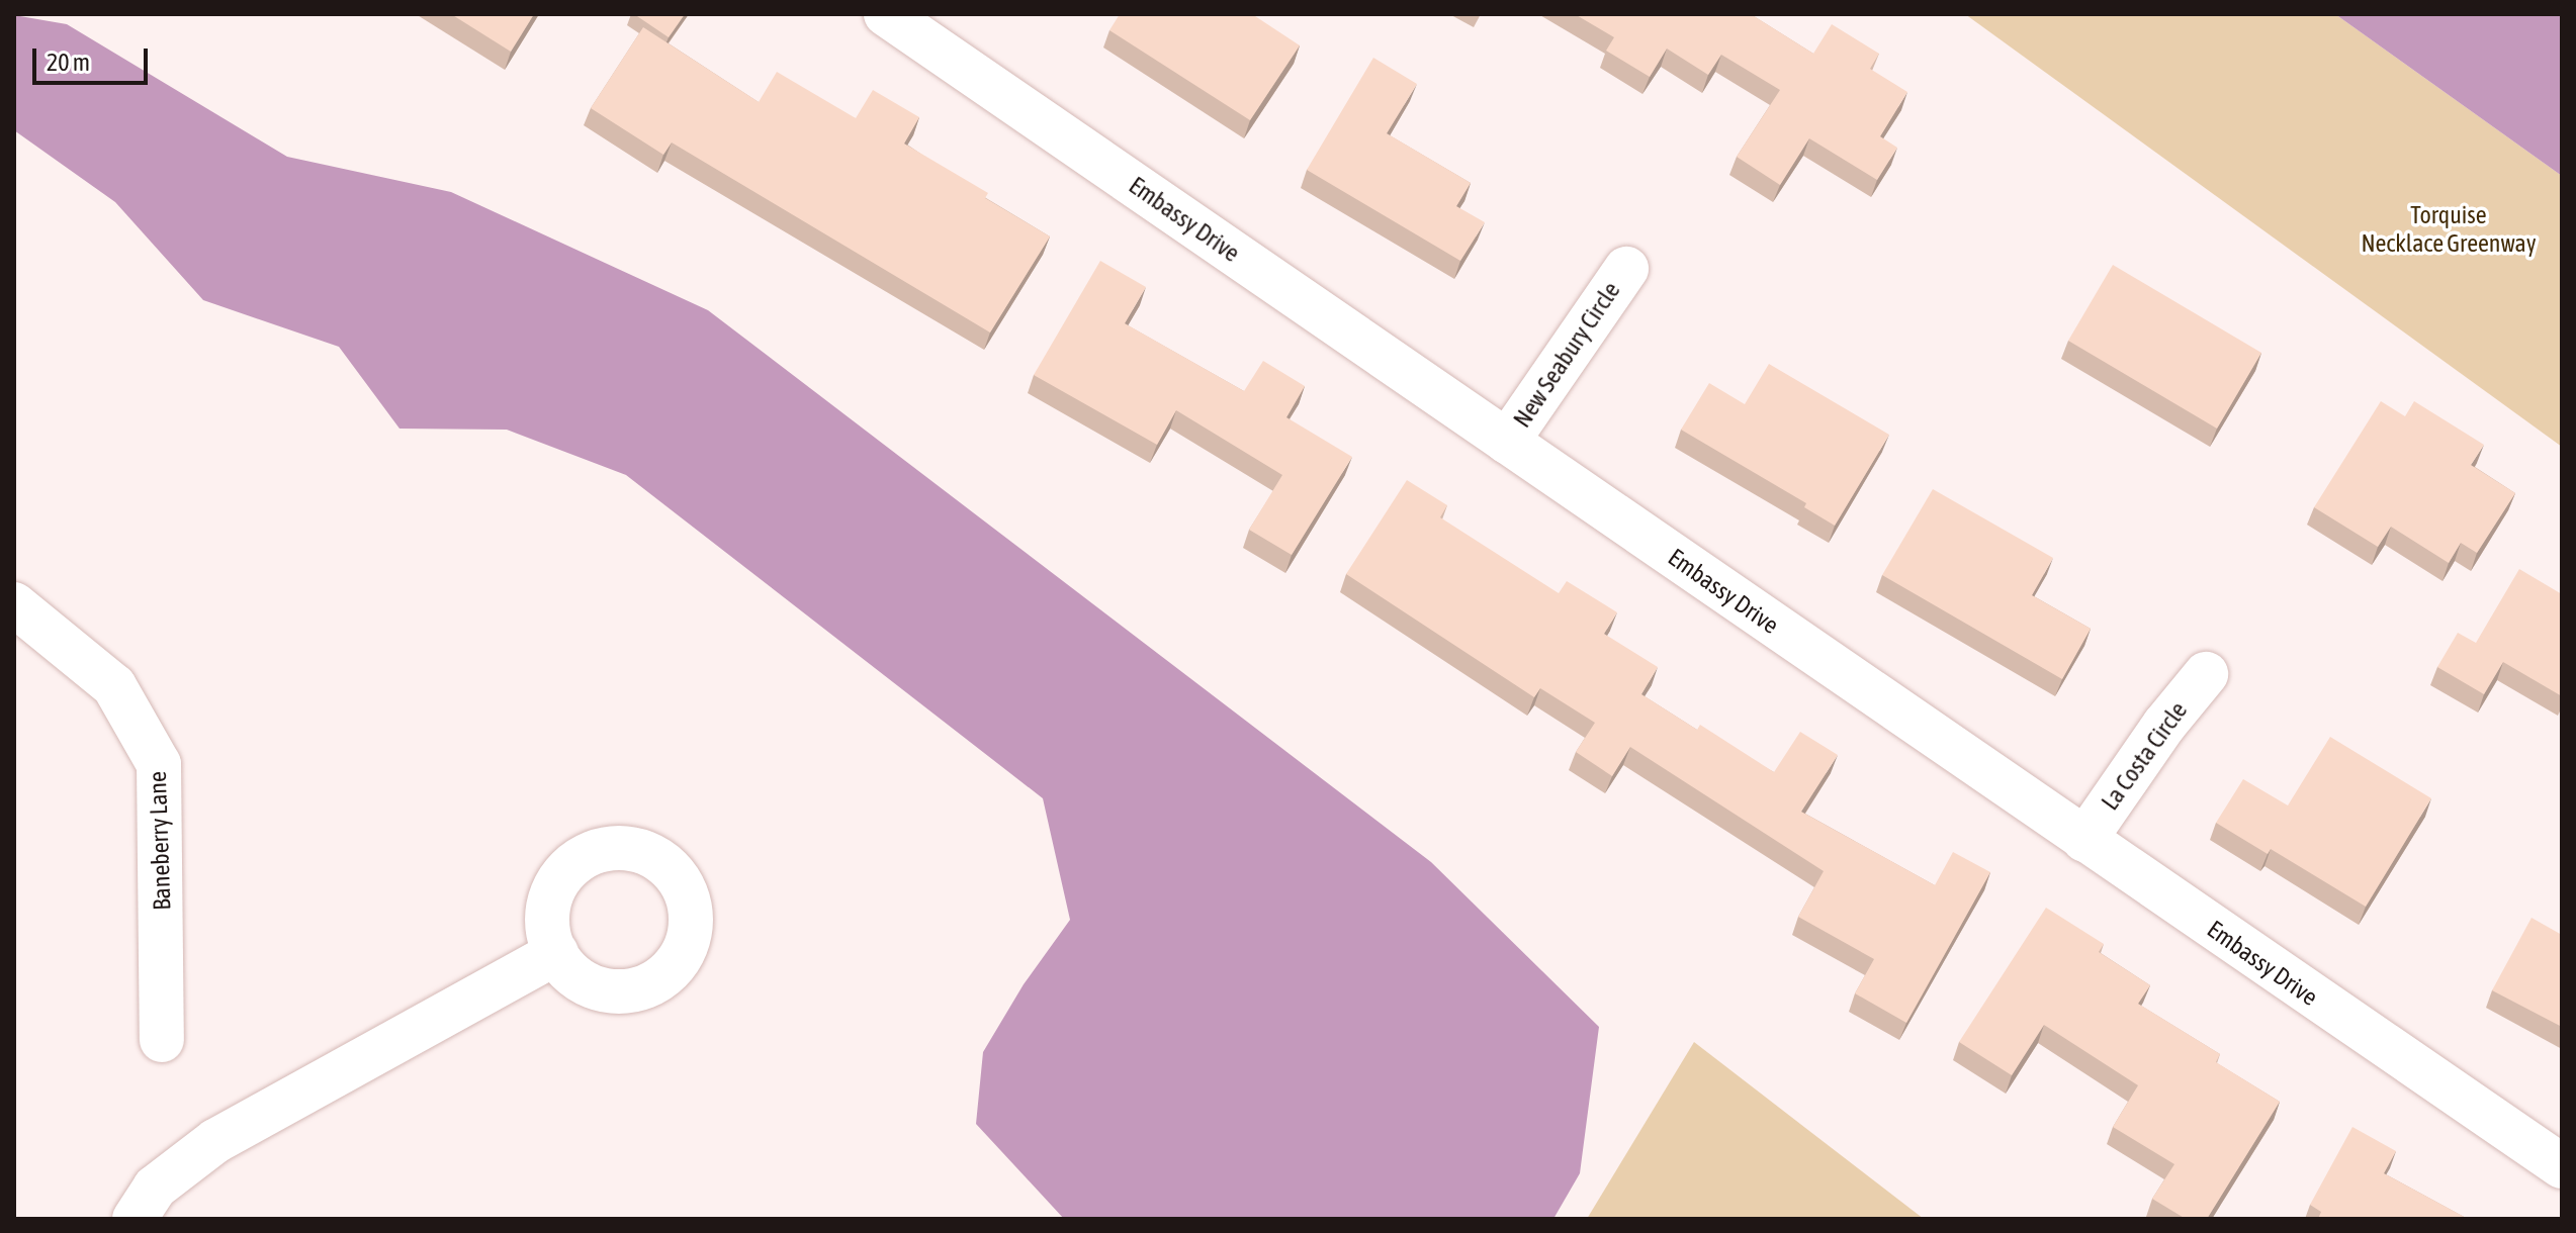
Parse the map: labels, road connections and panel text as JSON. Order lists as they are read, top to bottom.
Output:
{
  "streets": {
    "street": [
      "Embassy Drive",
      "New Seabury Circle",
      "La Costa Circle",
      "Baneberry Lane"
    ]
  },
  "crossings": [
    ["Embassy Drive", "New Seabury Circle"],
    ["Embassy Drive", "La Costa Circle"]
  ],
  "parks": ["Torquise Necklace Greenway"],
  "scale_bar": "20 m"
}
